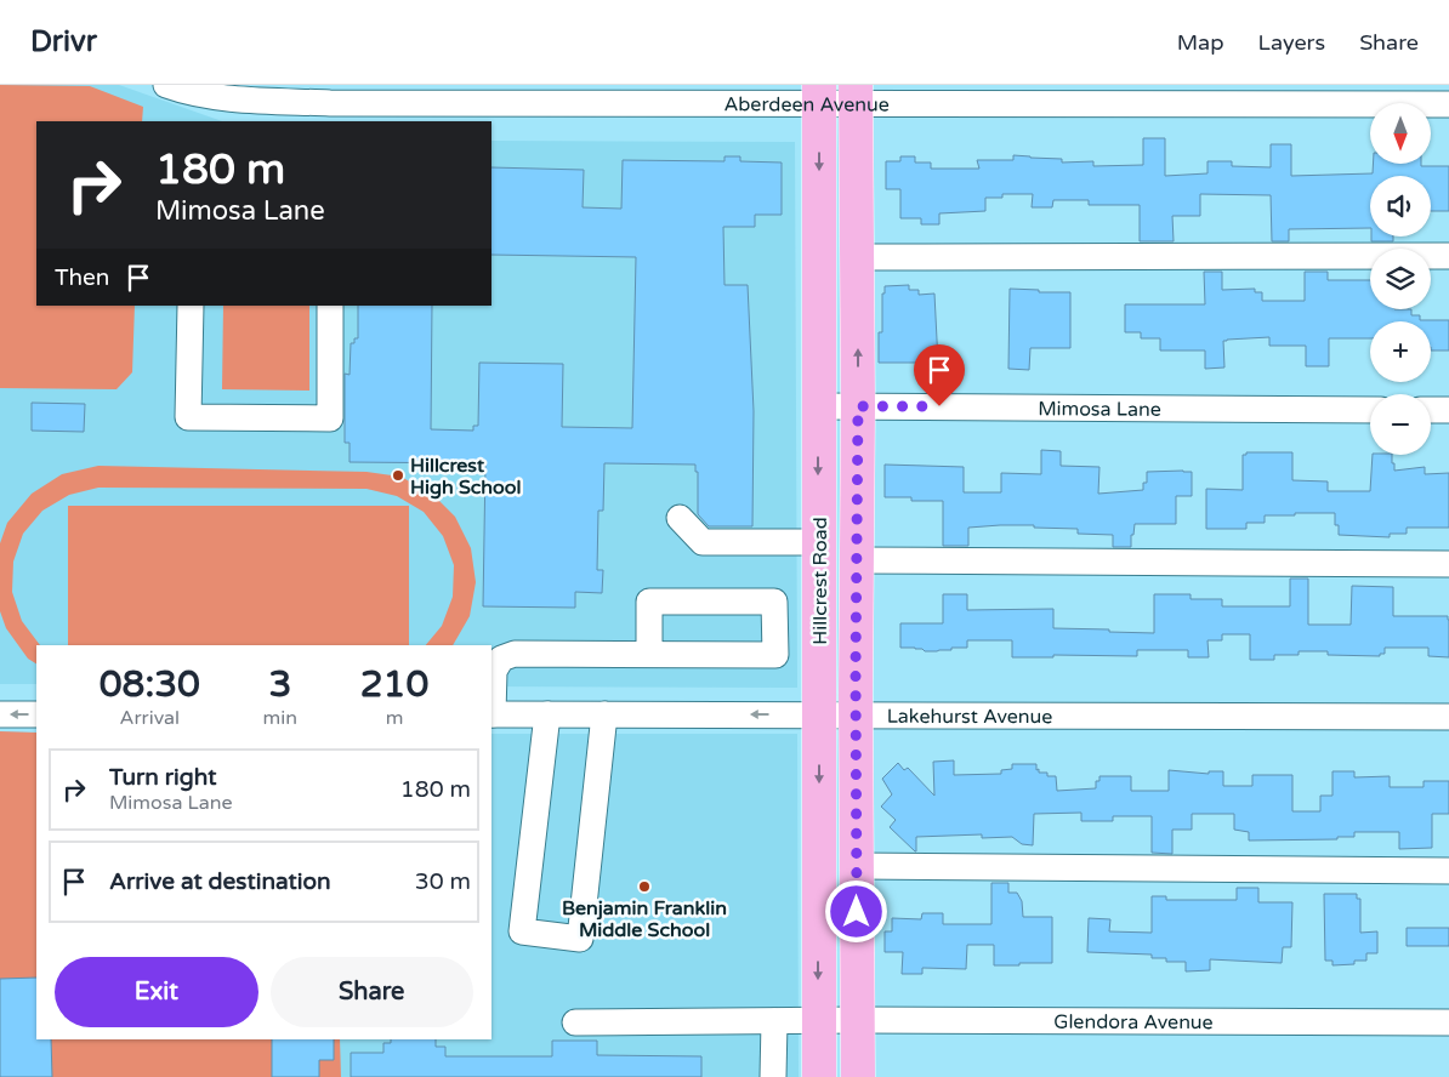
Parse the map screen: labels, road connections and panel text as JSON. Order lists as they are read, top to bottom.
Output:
{
  "streets": {
    "main road": ["Hillcrest Road"],
    "street": [
      "Aberdeen Avenue",
      "Mimosa Lane",
      "Lakehurst Avenue",
      "Glendora Avenue"
    ]
  },
  "crossings": [
    ["Aberdeen Avenue", "Hillcrest Road"],
    ["Mimosa Lane", "Hillcrest Road"],
    ["Hillcrest Road", "Lakehurst Avenue"],
    ["Hillcrest Road", "Glendora Avenue"]
  ],
  "places": ["Hillcrest High School", "Benjamin Franklin Middle School"],
  "north": "bottom",
  "page": {
    "header": "Drivr",
    "nav": ["Map", "Layers", "Share"],
    "map_buttons": ["+", "−"],
    "turn": ["180 m", "Mimosa Lane"],
    "then": "Then",
    "eta": [
      "08:30",
      "Arrival",
      "3",
      "min",
      "210",
      "m"
    ],
    "list": [
      {
        "name": "Turn right",
        "note": "Mimosa Lane",
        "value": "180 m"
      },
      {
        "name": "Arrive at destination",
        "value": "30 m"
      }
    ],
    "buttons": ["Exit", "Share"]
  }
}
